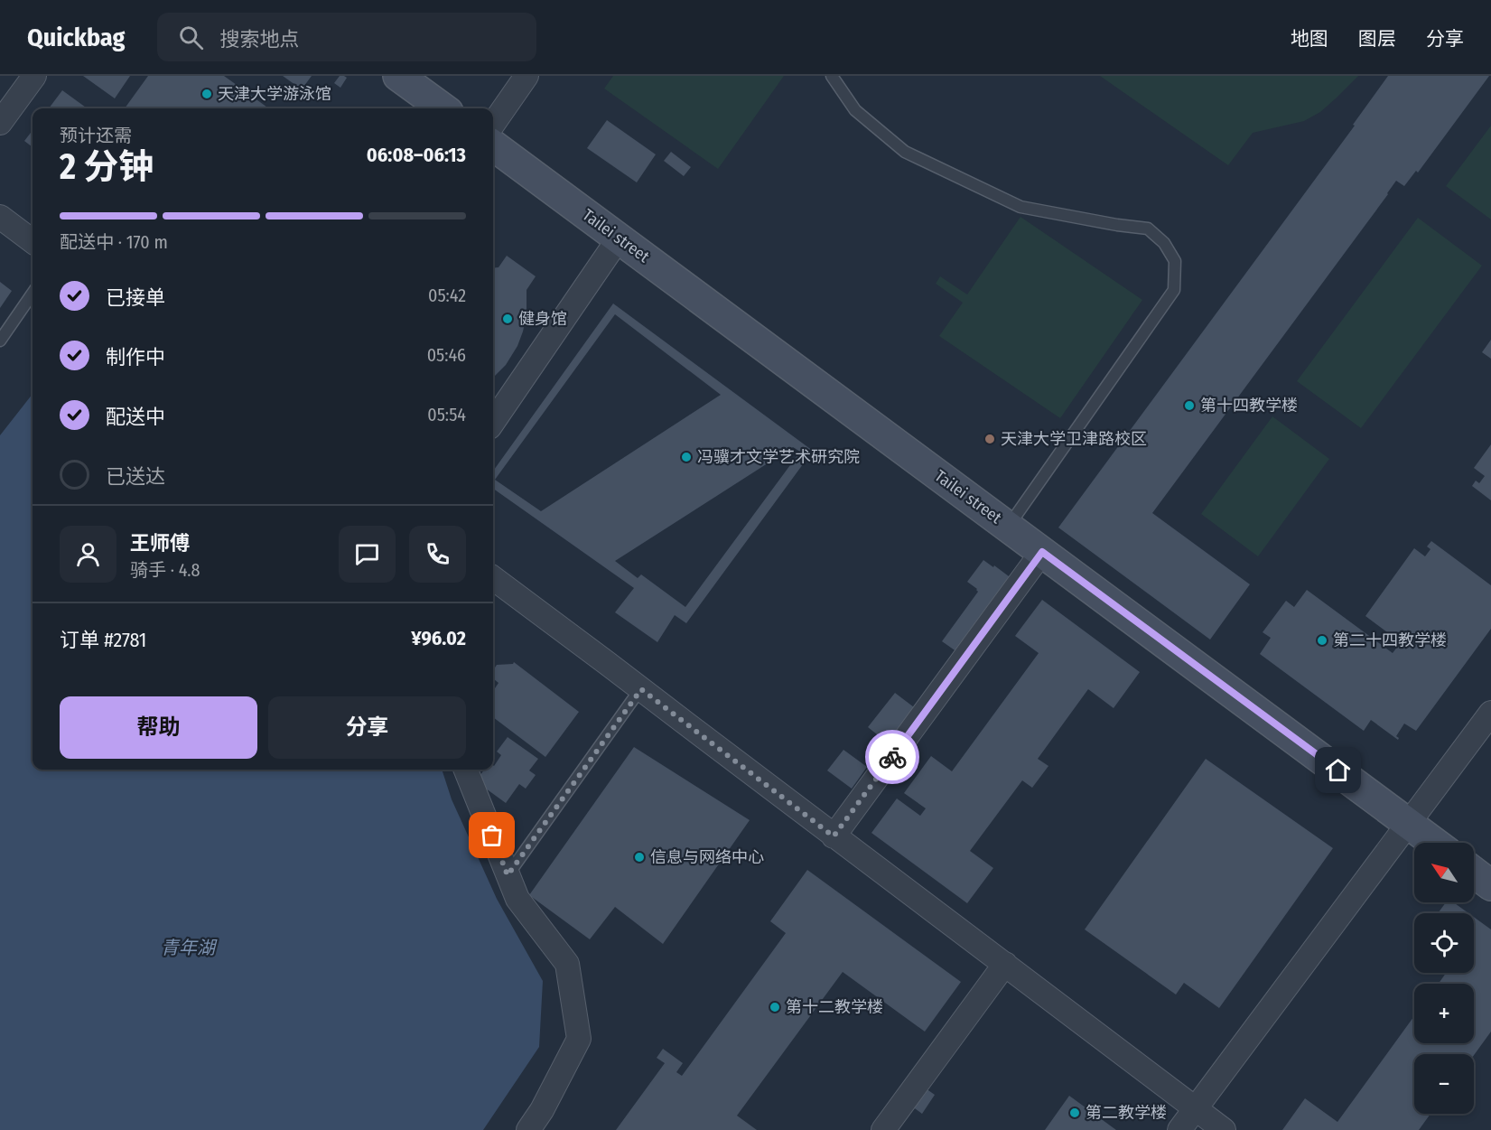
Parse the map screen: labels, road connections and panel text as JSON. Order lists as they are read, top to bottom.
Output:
{
  "streets": {
    "street": ["Tailei street"]
  },
  "water": ["青年湖"],
  "places": [
    "天津大学游泳馆",
    "健身馆",
    "第十四教学楼",
    "天津大学卫津路校区",
    "冯骥才文学艺术研究院",
    "第二十四教学楼",
    "信息与网络中心",
    "第十二教学楼",
    "第二教学楼"
  ],
  "north": "top left",
  "page": {
    "header": "Quickbag",
    "search": "搜索地点",
    "nav": ["地图", "图层", "分享"],
    "heading": ["2 分钟", "预计还需", "06:08–06:13"],
    "panel": [
      "王师傅",
      "骑手 · 4.8",
      "订单 #2781",
      "¥96.02"
    ],
    "bar": "配送中 · 170 m",
    "list": [
      ["已接单", "05:42"],
      ["制作中", "05:46"],
      ["配送中", "05:54"],
      "已送达"
    ],
    "buttons": ["帮助", "分享"],
    "map_buttons": ["+", "−"]
  }
}
